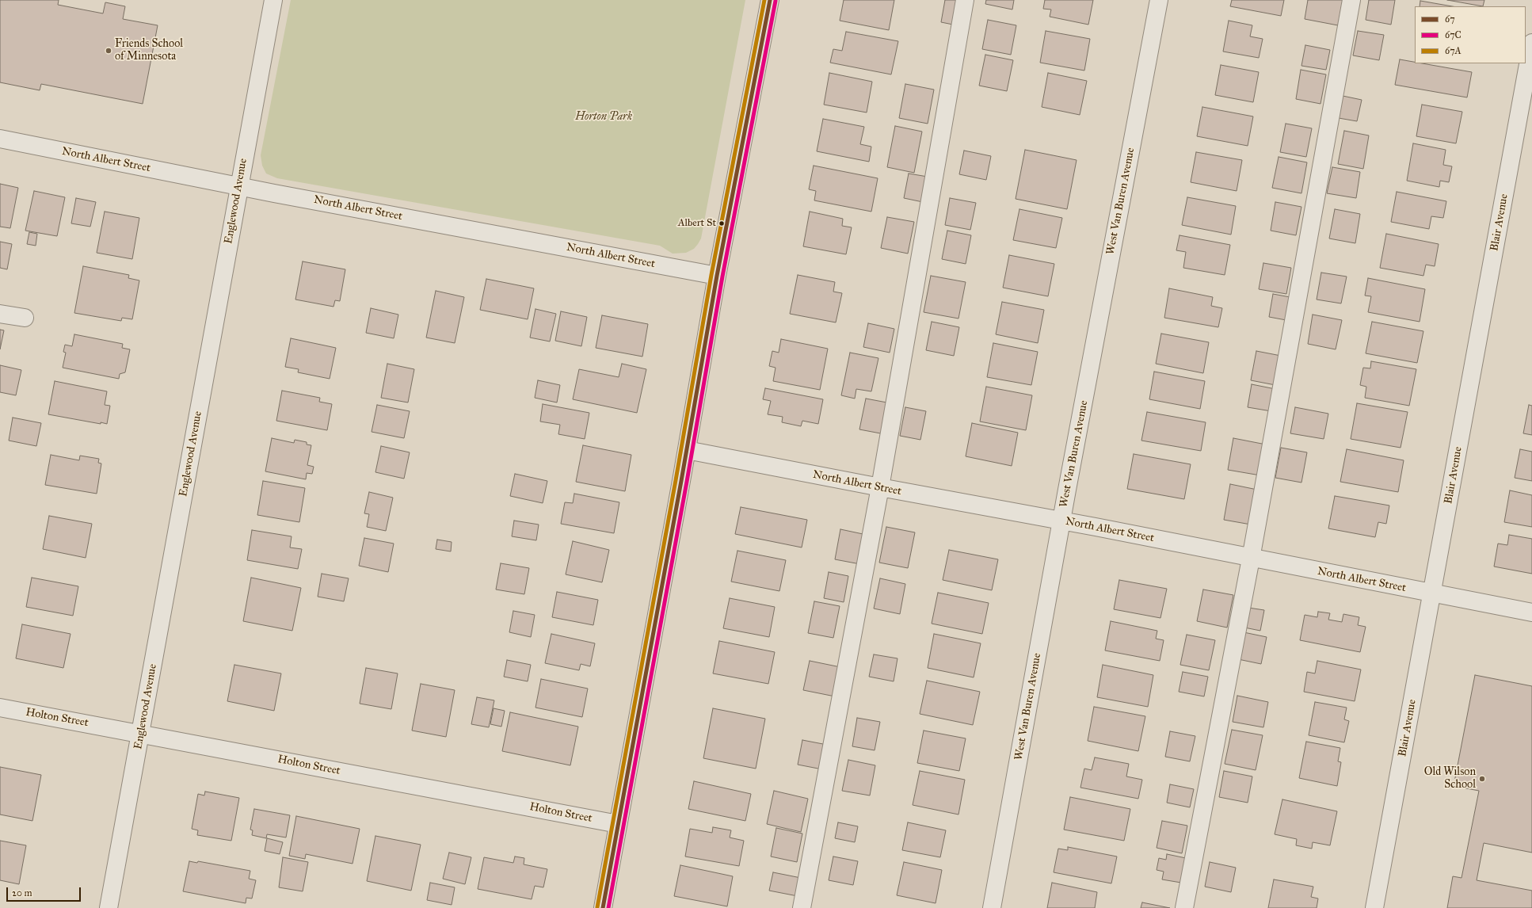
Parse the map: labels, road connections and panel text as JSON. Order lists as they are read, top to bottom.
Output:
{
  "streets": {
    "street": [
      "North Albert Street",
      "Englewood Avenue",
      "West Van Buren Avenue",
      "Blair Avenue",
      "Holton Street"
    ]
  },
  "crossings": [
    ["North Albert Street", "Englewood Avenue"],
    ["North Albert Street", "West Van Buren Avenue"],
    ["North Albert Street", "Blair Avenue"],
    ["Englewood Avenue", "Holton Street"]
  ],
  "parks": ["Horton Park"],
  "places": ["Friends School of Minnesota", "Albert St", "Old Wilson School"],
  "lines": ["transit line 67", "transit line 67A", "transit line 67C"],
  "legend": ["67", "67C", "67A"],
  "scale_bar": "20 m"
}
